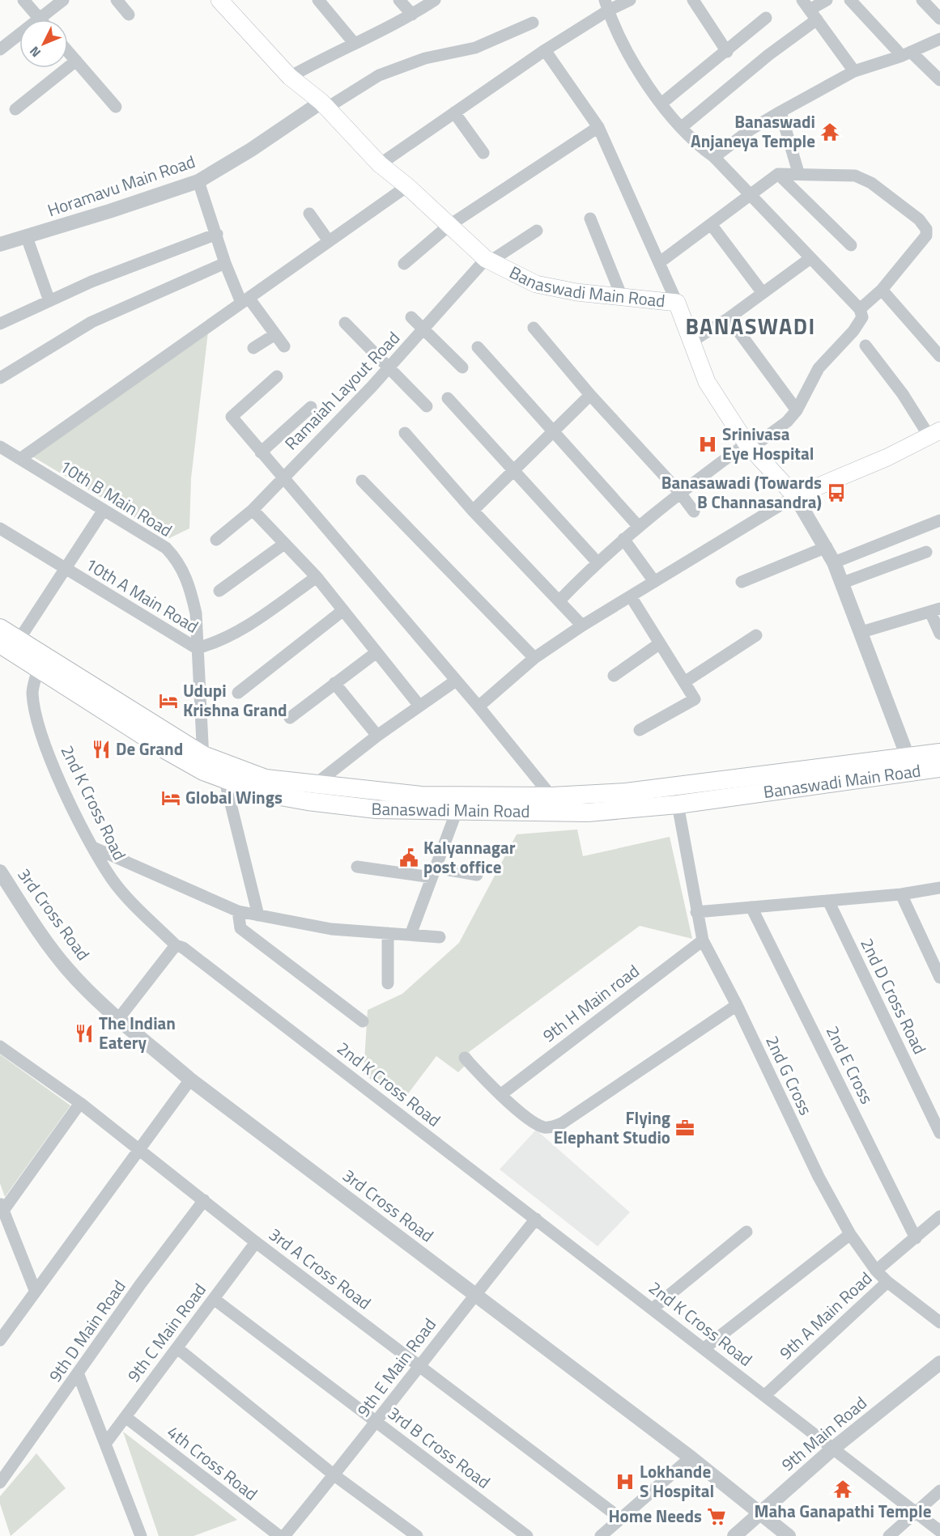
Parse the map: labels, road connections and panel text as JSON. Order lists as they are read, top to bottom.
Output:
{
  "streets": {
    "main road": ["Banaswadi Main Road"],
    "street": [
      "Horamavu Main Road",
      "Ramaiah Layout Road",
      "10th B Main Road",
      "10th A Main Road",
      "2nd K Cross Road",
      "3rd Cross Road",
      "2nd D Cross Road",
      "9th H Main road",
      "2nd E Cross",
      "2nd G Cross",
      "3rd A Cross Road",
      "9th A Main Road",
      "9th D Main Road",
      "9th C Main Road",
      "9th E Main Road",
      "9th Main Road",
      "3rd B Cross Road",
      "4th Cross Road"
    ]
  },
  "crossings": [
    ["Horamavu Main Road", "Banaswadi Main Road"],
    ["Banaswadi Main Road", "Ramaiah Layout Road"],
    ["Banaswadi Main Road", "10th B Main Road"],
    ["Banaswadi Main Road", "2nd K Cross Road"],
    ["Banaswadi Main Road", "2nd G Cross"],
    ["10th B Main Road", "10th A Main Road"],
    ["2nd K Cross Road", "9th A Main Road"],
    ["2nd K Cross Road", "9th E Main Road"],
    ["2nd K Cross Road", "9th Main Road"],
    ["3rd Cross Road", "9th E Main Road"],
    ["3rd Cross Road", "9th Main Road"],
    ["9th H Main road", "2nd G Cross"],
    ["2nd E Cross", "9th A Main Road"],
    ["2nd G Cross", "9th A Main Road"],
    ["3rd A Cross Road", "9th D Main Road"],
    ["3rd A Cross Road", "9th C Main Road"],
    ["3rd A Cross Road", "9th E Main Road"],
    ["9th C Main Road", "3rd B Cross Road"],
    ["9th C Main Road", "4th Cross Road"],
    ["9th E Main Road", "3rd B Cross Road"]
  ],
  "districts": ["BANASWADI"],
  "places": {
    "temple": ["Banaswadi Anjaneya Temple", "Maha Ganapathi Temple"],
    "hospital": ["Srinivasa Eye Hospital", "Lokhande S Hospital"],
    "bus stop": ["Banasawadi (Towards B Channasandra)"],
    "hotel": ["Udupi Krishna Grand", "Global Wings"],
    "restaurant": ["De Grand", "The Indian Eatery"],
    "public building": ["Kalyannagar post office"],
    "office": ["Flying Elephant Studio"],
    "supermarket": ["Home Needs"]
  },
  "north": "bottom left"
}
